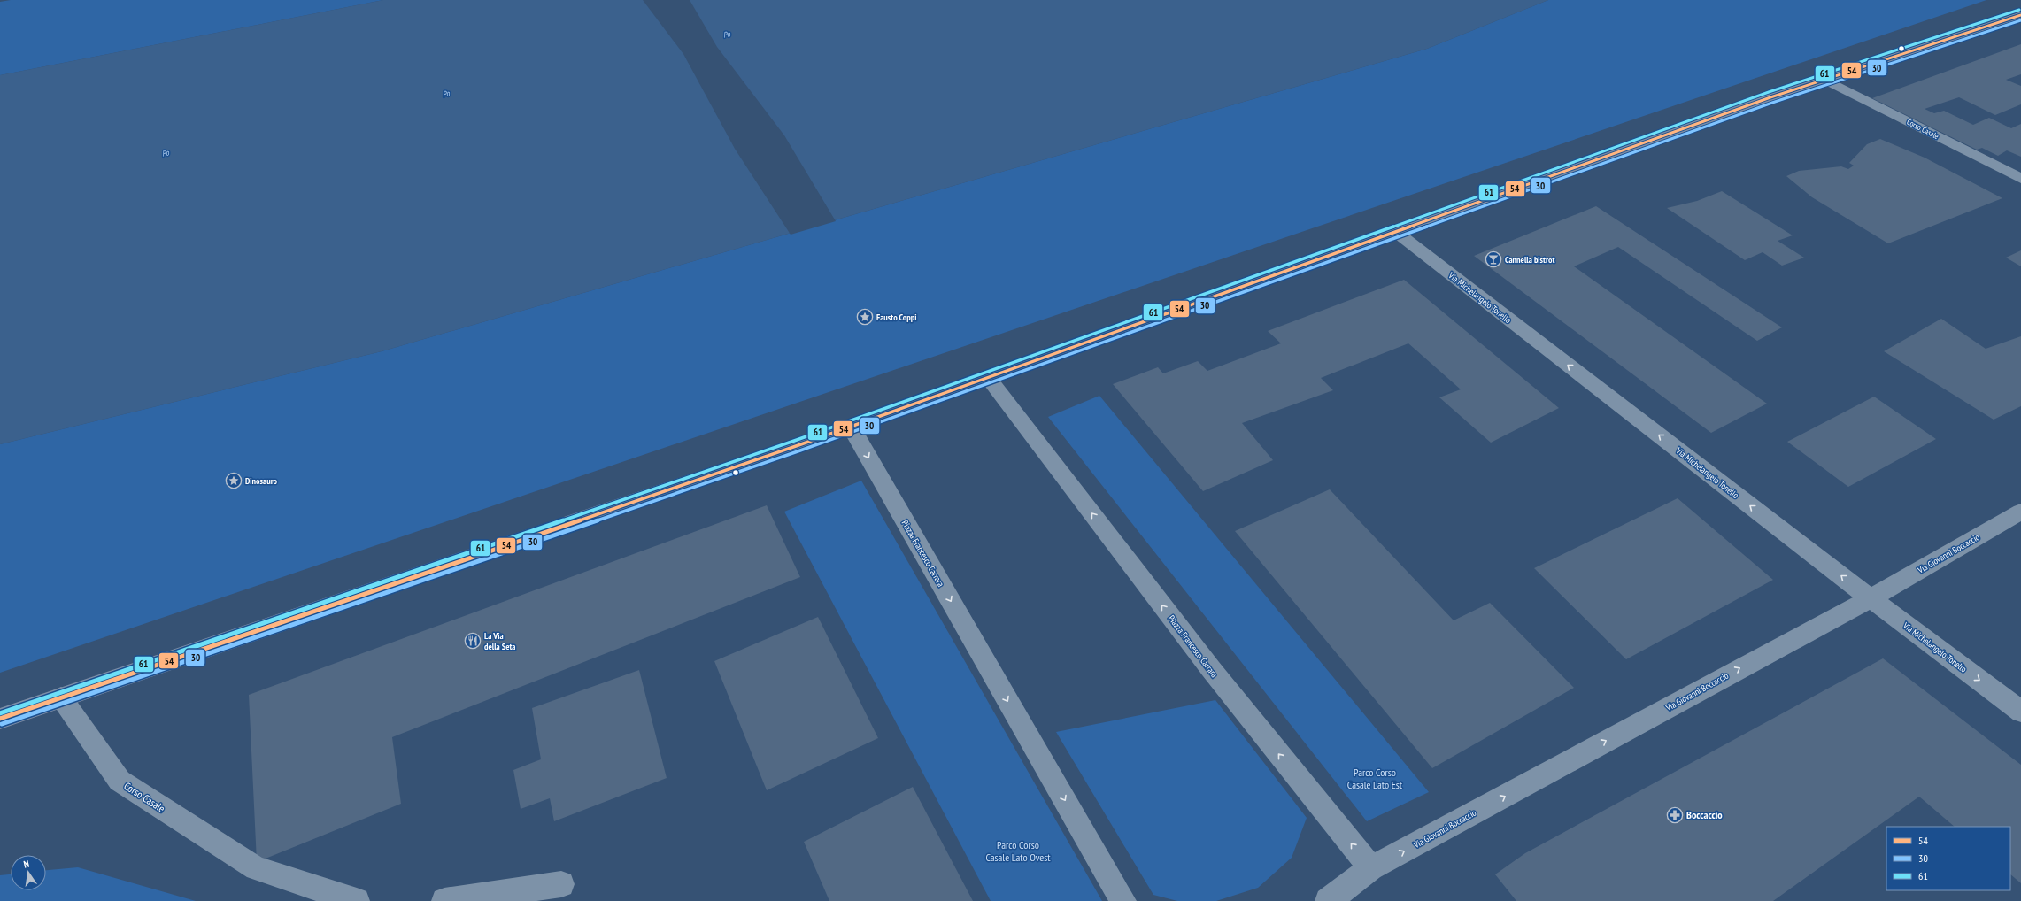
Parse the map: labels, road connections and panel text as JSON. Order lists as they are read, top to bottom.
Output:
{
  "streets": {
    "street": [
      "Corso Casale",
      "Via Michelangelo Tonello",
      "Piazza Francesco Carrara",
      "Via Giovanni Boccaccio"
    ]
  },
  "crossings": [
    ["Via Michelangelo Tonello", "Via Giovanni Boccaccio"],
    ["Piazza Francesco Carrara", "Via Giovanni Boccaccio"]
  ],
  "one_way": ["Via Giovanni Boccaccio"],
  "water": ["Po"],
  "parks": ["Parco Corso Casale Lato Est", "Parco Corso Casale Lato Ovest"],
  "places": {
    "bar": ["Cannella bistrot"],
    "place": ["Fausto Coppi", "Dinosauro"],
    "restaurant": ["La Via della Seta"],
    "pharmacy": ["Boccaccio"]
  },
  "lines": ["transit line 61", "transit line 54", "transit line 30"],
  "legend": ["54", "30", "61"],
  "north": "top"
}
